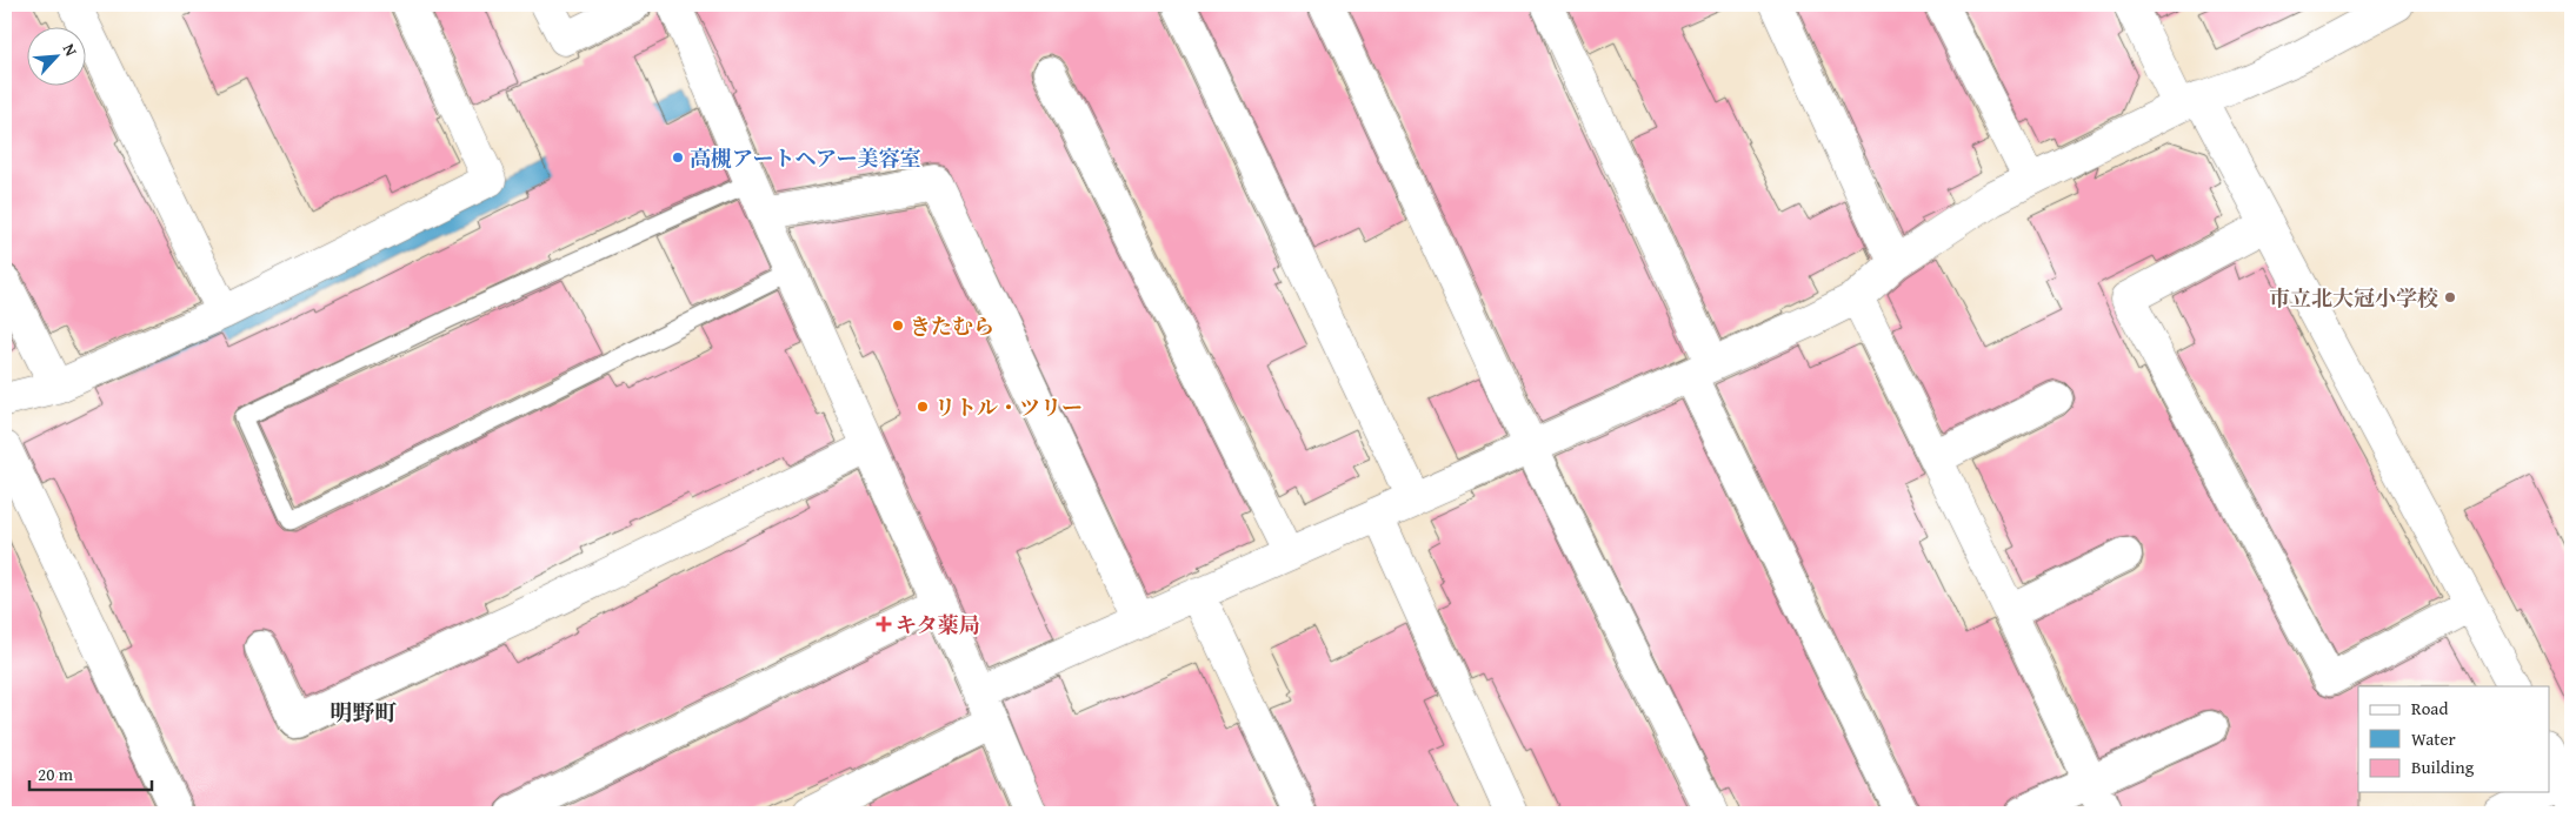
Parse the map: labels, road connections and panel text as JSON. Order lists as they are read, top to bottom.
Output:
{
  "districts": ["明野町"],
  "places": {
    "other": [
      "高槻アートヘアー美容室",
      "市立北大冠小学校",
      "きたむら",
      "リトル・ツリー"
    ],
    "health": ["キタ薬局"]
  },
  "legend": ["Road", "Water", "Building"],
  "scale_bar": "20 m",
  "north": "top right"
}
